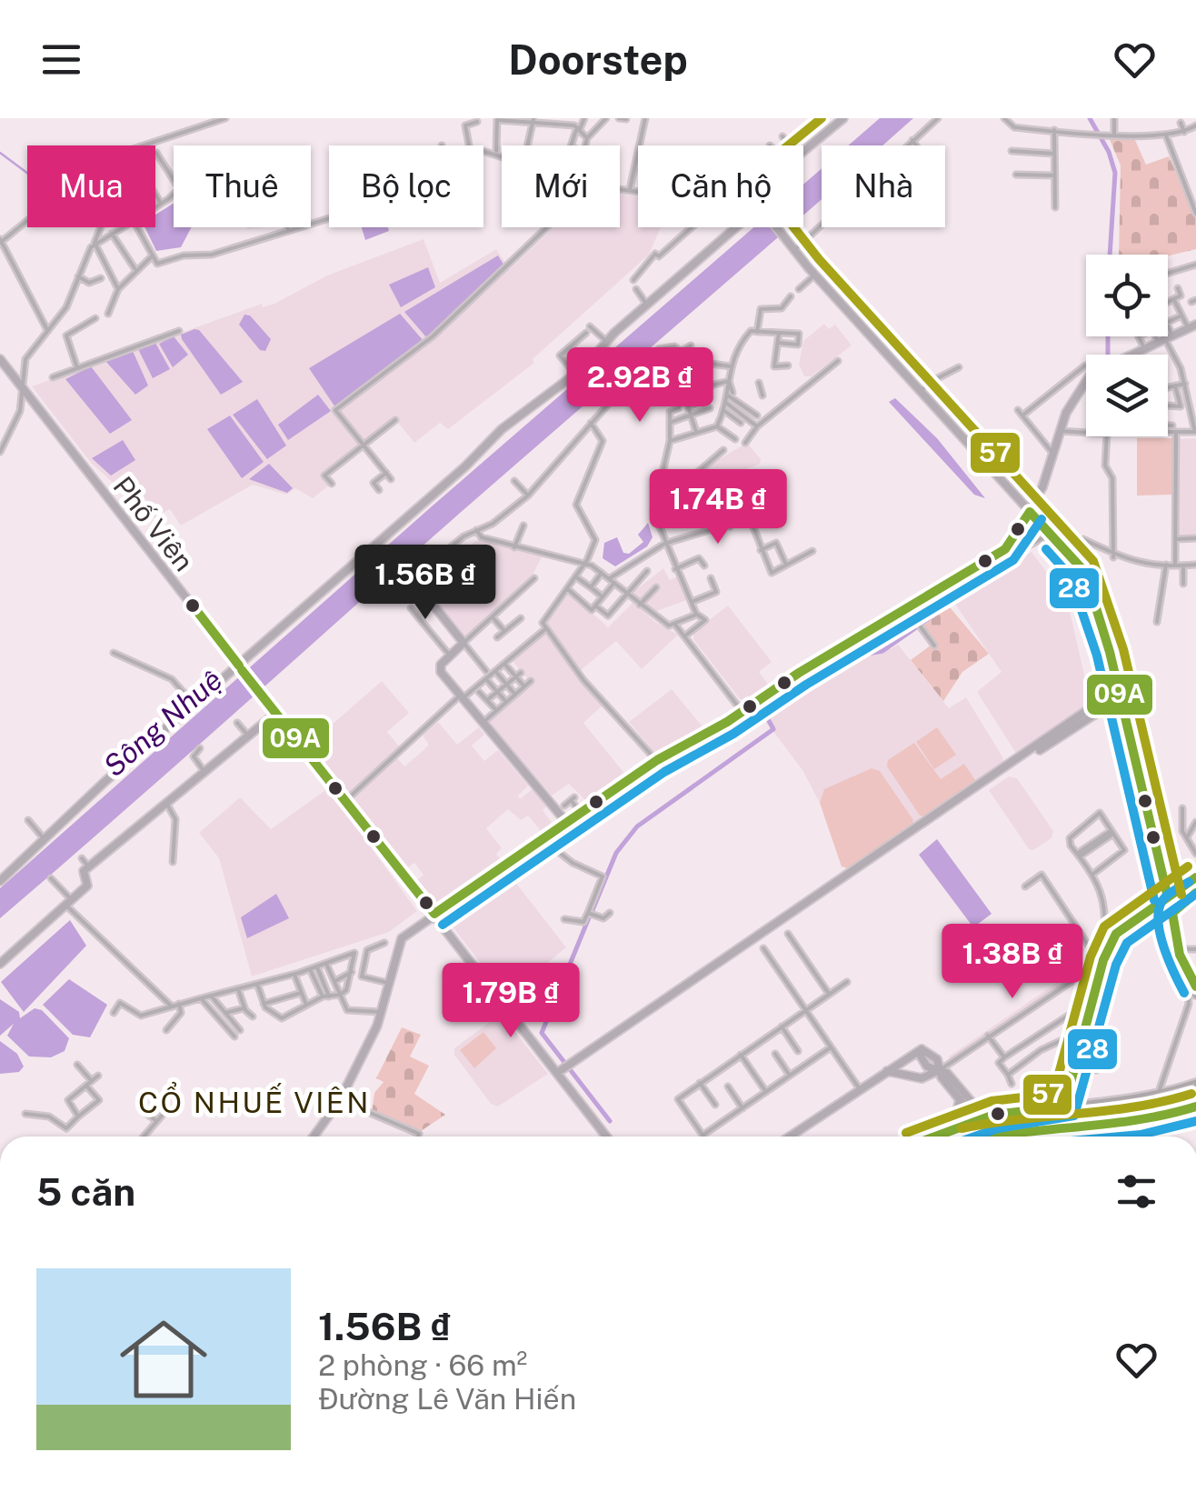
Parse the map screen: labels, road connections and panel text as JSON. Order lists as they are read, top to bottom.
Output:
{
  "streets": {
    "street": ["Phố Viên"]
  },
  "districts": ["CỔ NHUẾ VIÊN"],
  "water": ["Sông Nhuệ"],
  "lines": ["transit line 57", "transit line 09A", "transit line 28"],
  "page": {
    "header": "Doorstep",
    "chip": [
      "Mua",
      "Thuê",
      "Bộ lọc",
      "Mới",
      "Căn hộ",
      "Nhà"
    ],
    "price": [
      "2.92B ₫",
      "1.74B ₫",
      "1.56B ₫",
      "1.38B ₫",
      "1.79B ₫"
    ],
    "heading": "5 căn",
    "list": [
      {
        "name": "1.56B ₫",
        "note": "2 phòng · 66 m² · Đường Lê Văn Hiến"
      }
    ]
  }
}
